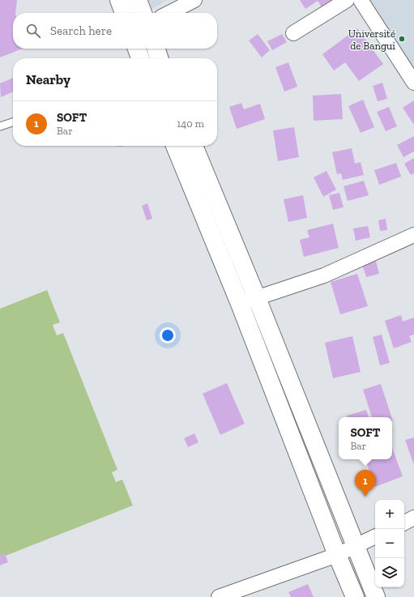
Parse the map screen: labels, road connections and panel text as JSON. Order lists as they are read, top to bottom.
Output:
{
  "places": ["Université de Bangui"],
  "page": {
    "search": "Search here",
    "heading": "Nearby",
    "list": [
      {
        "mark": "1",
        "name": "SOFT",
        "note": "Bar",
        "value": "140 m"
      }
    ],
    "popup": ["SOFT", "Bar"],
    "pins": "1",
    "map_buttons": ["+", "−"]
  }
}
